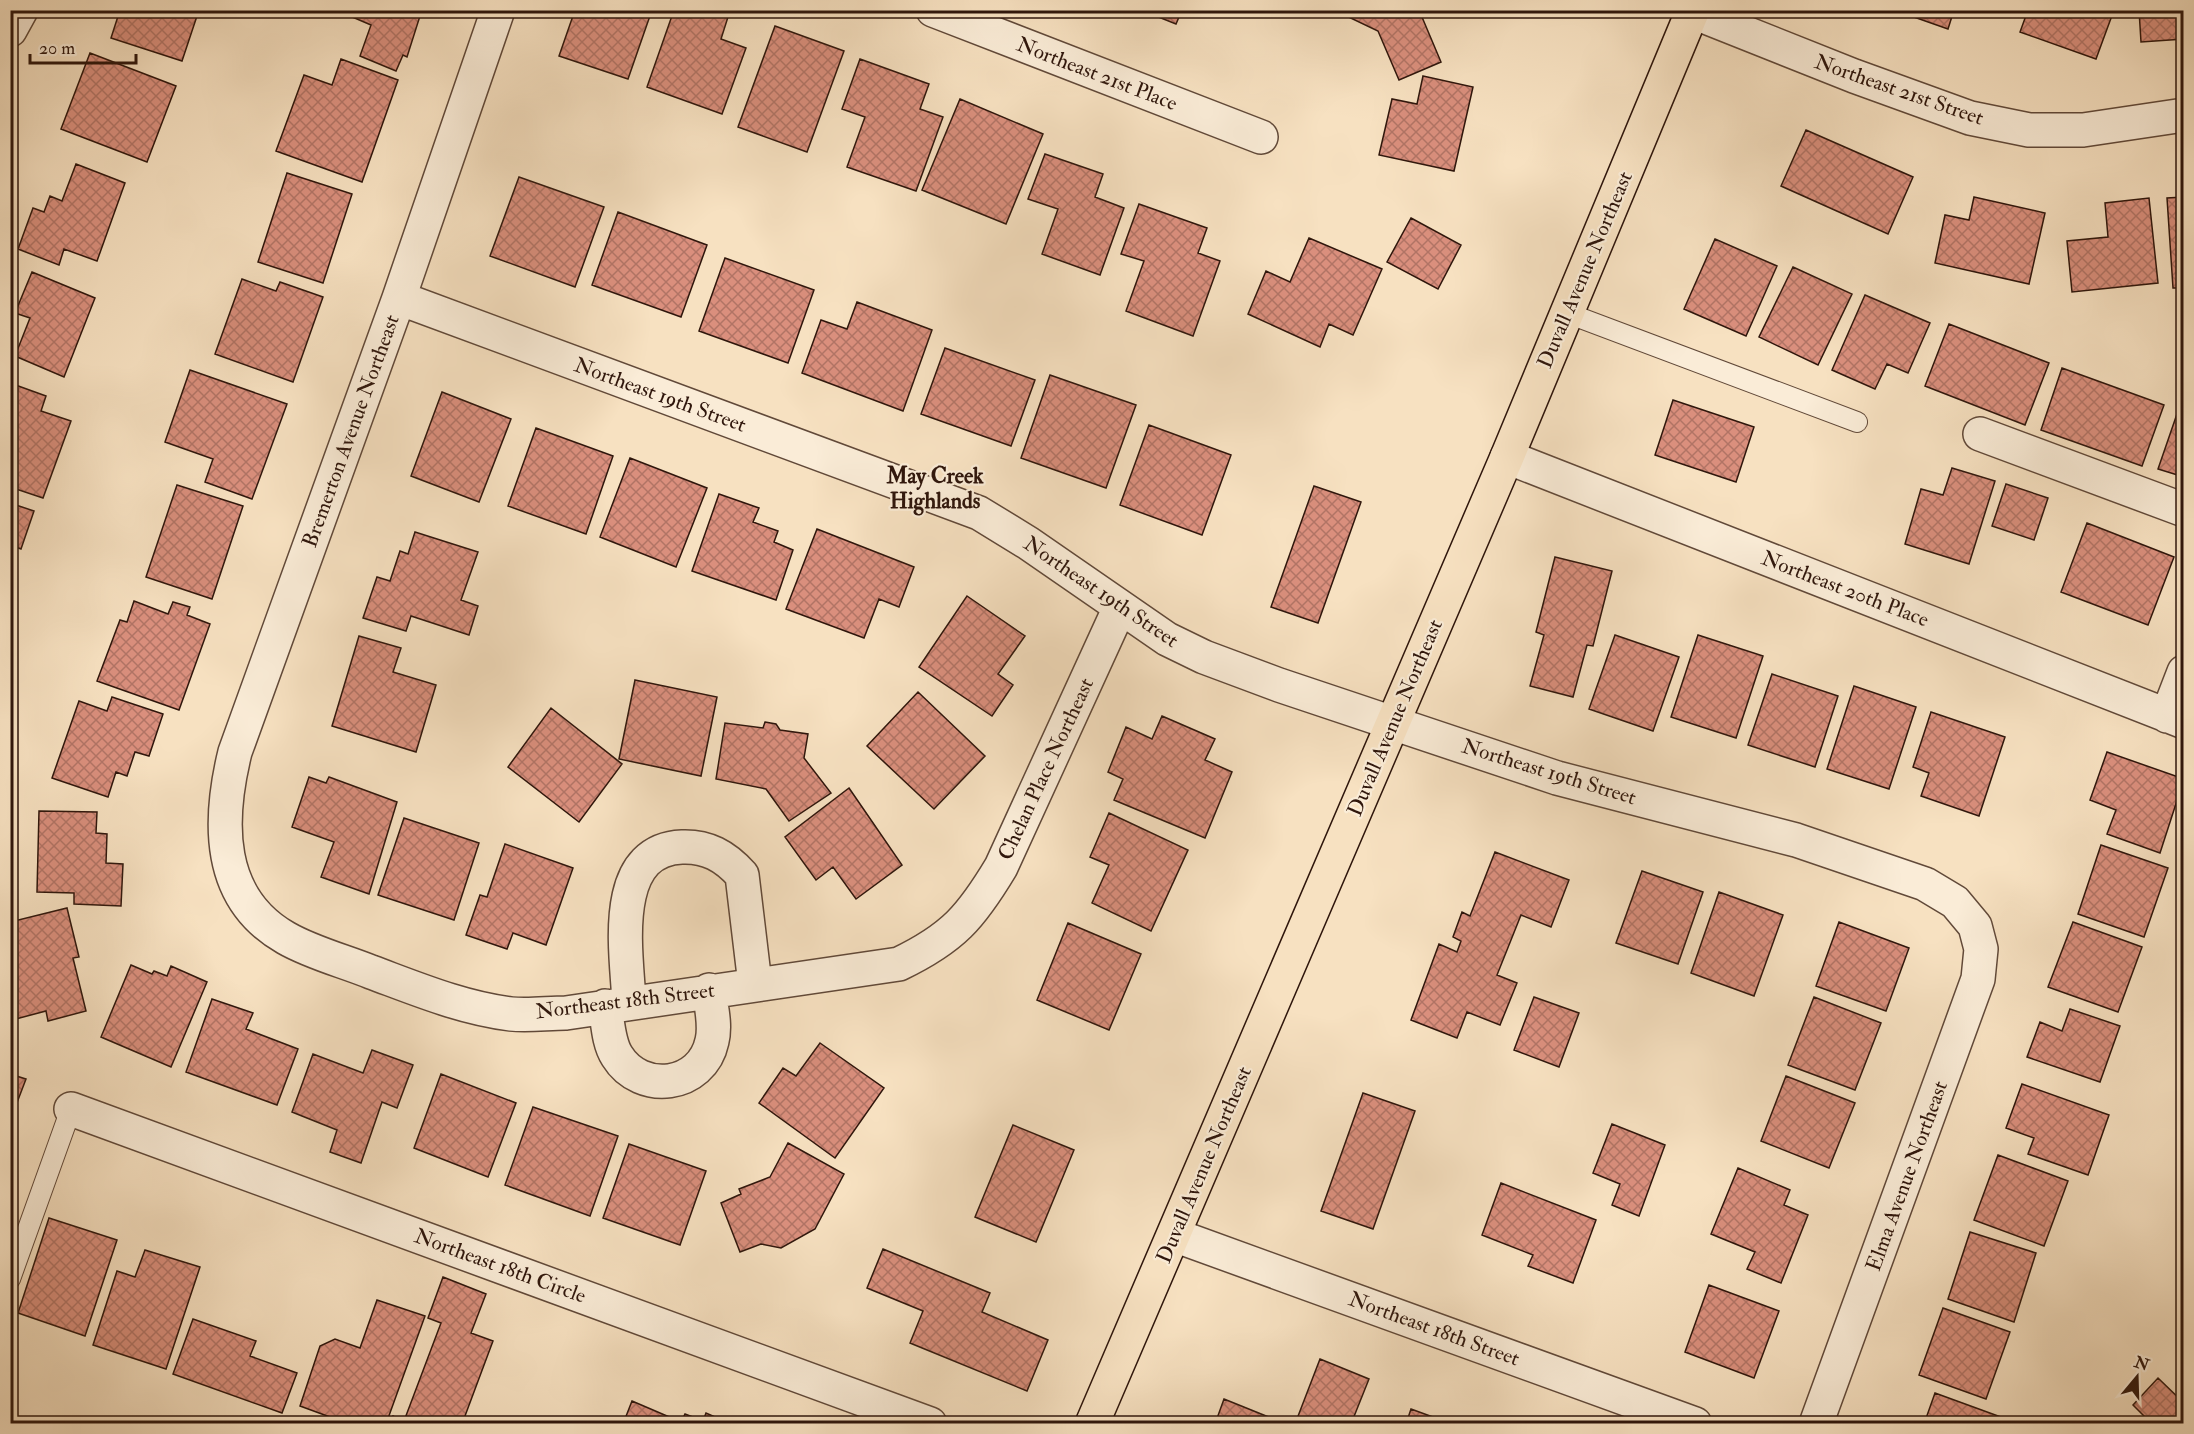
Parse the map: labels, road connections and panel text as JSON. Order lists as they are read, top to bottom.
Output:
{
  "streets": {
    "main road": ["Duvall Avenue Northeast"],
    "street": [
      "Northeast 21st Place",
      "Northeast 21st Street",
      "Northeast 19th Street",
      "Bremerton Avenue Northeast",
      "Northeast 20th Place",
      "Chelan Place Northeast",
      "Northeast 18th Street",
      "Elma Avenue Northeast",
      "Northeast 18th Circle"
    ]
  },
  "crossings": [
    ["Northeast 21st Street", "Duvall Avenue Northeast"],
    ["Duvall Avenue Northeast", "Northeast 19th Street"],
    ["Duvall Avenue Northeast", "Northeast 20th Place"],
    ["Duvall Avenue Northeast", "Northeast 18th Street"],
    ["Northeast 19th Street", "Bremerton Avenue Northeast"],
    ["Northeast 19th Street", "Chelan Place Northeast"],
    ["Northeast 19th Street", "Elma Avenue Northeast"],
    ["Bremerton Avenue Northeast", "Northeast 18th Street"],
    ["Chelan Place Northeast", "Northeast 18th Street"]
  ],
  "districts": ["May Creek Highlands"],
  "scale_bar": "20 m",
  "north": "top"
}
